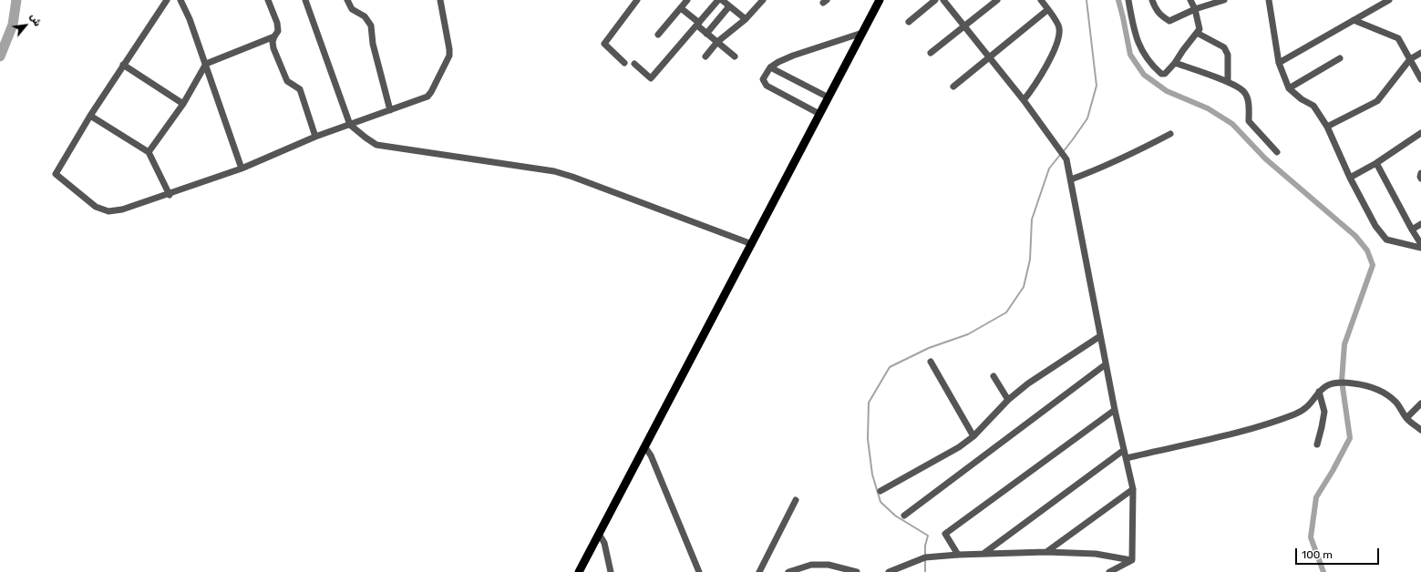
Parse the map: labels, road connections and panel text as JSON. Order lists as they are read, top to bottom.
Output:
{
  "scale_bar": "100 m",
  "north": "top right"
}
